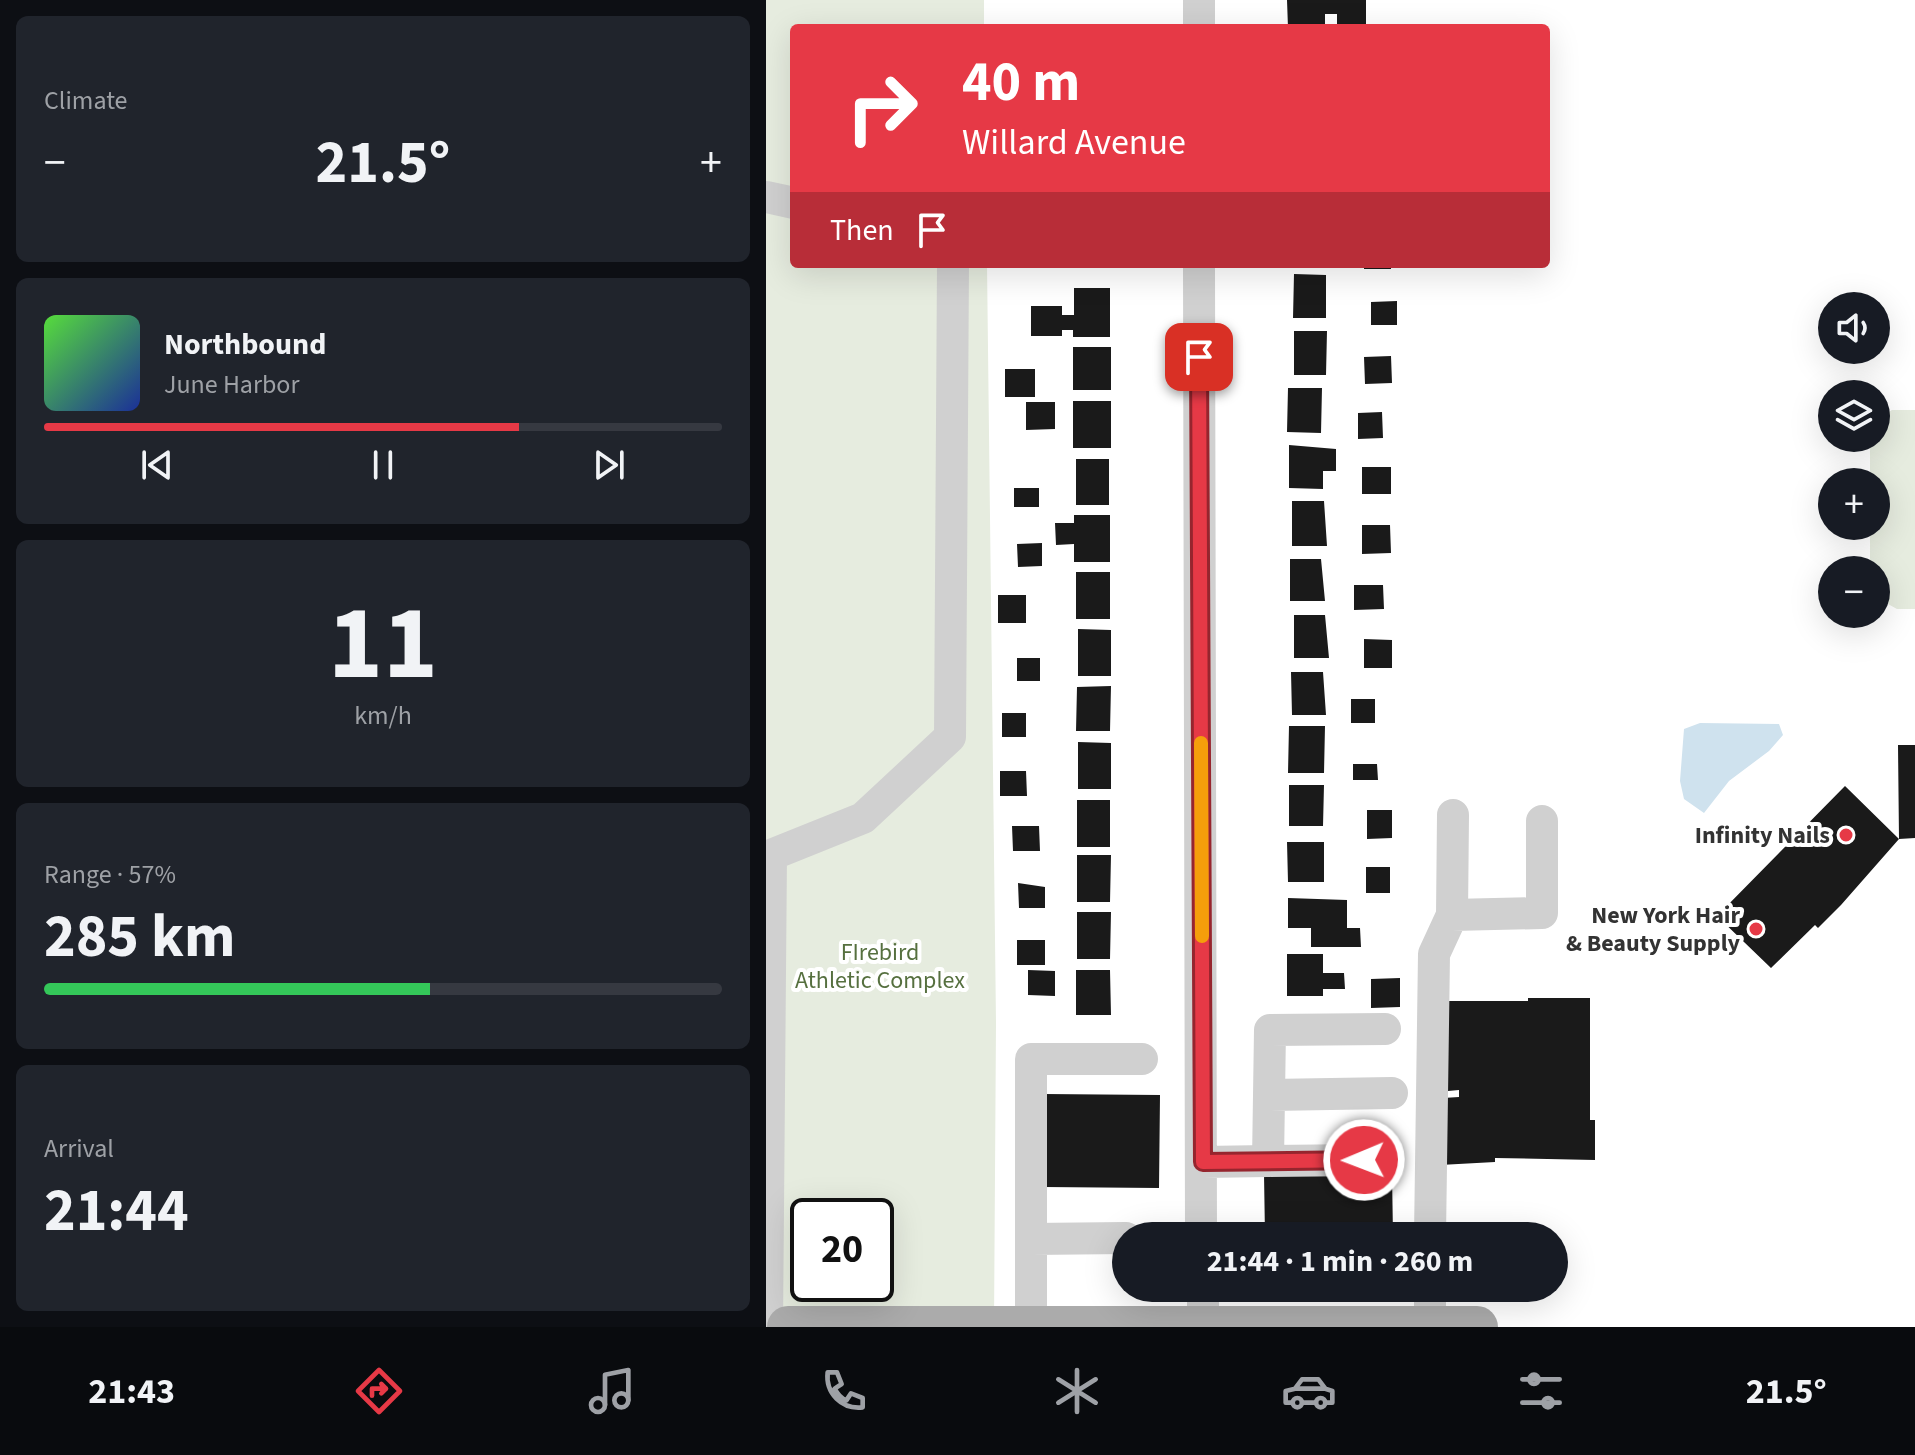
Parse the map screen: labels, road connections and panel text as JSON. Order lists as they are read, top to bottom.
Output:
{
  "parks": ["FIrebird Athletic Complex"],
  "places": ["Infinity Nails", "New York Hair & Beauty Supply"],
  "page": {
    "tile": [
      "Climate",
      ["11", "km/h"],
      ["Range · 57%", "285 km"],
      ["Arrival", "21:44"]
    ],
    "turn": ["40 m", "Willard Avenue"],
    "heat": ["−", "21.5°", "+"],
    "then": "Then",
    "map_buttons": ["+", "−"],
    "song": ["Northbound", "June Harbor"],
    "limit": "20",
    "trip": "21:44 · 1 min · 260 m",
    "tabs": ["21:43", "21.5°"]
  }
}
